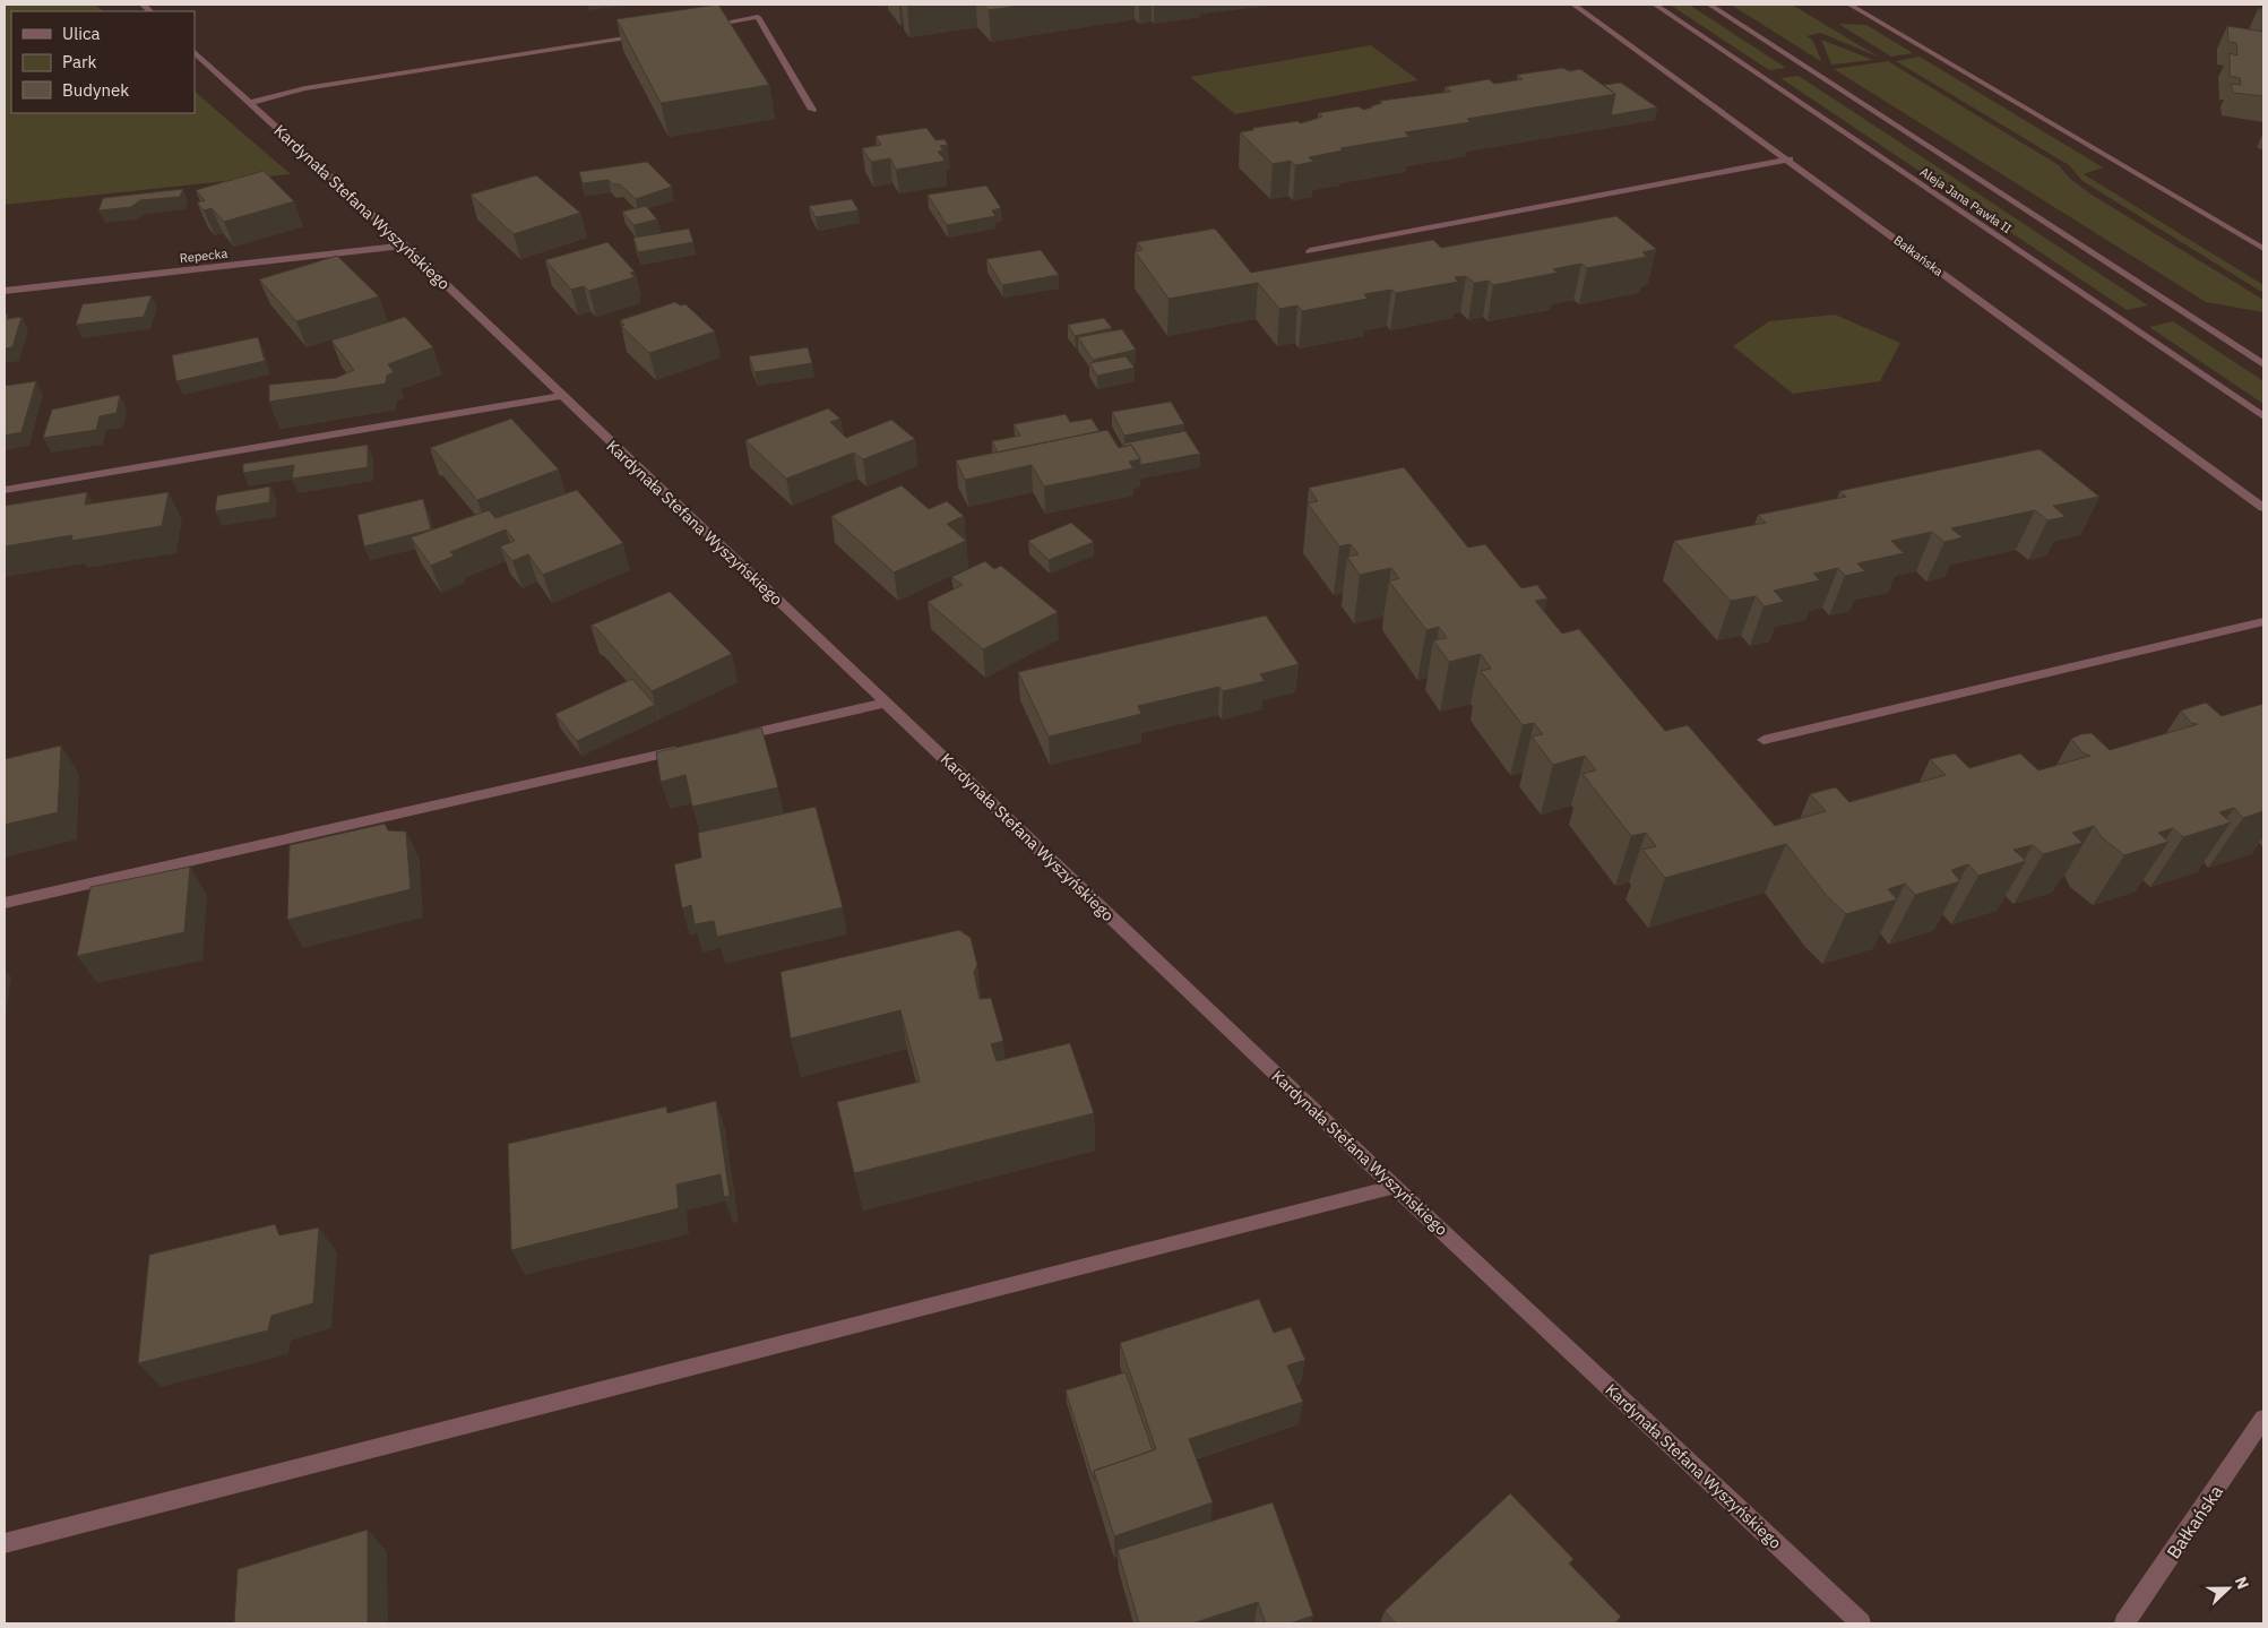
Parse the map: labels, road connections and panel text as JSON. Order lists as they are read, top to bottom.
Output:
{
  "streets": {
    "street": [
      "Aleja Jana Pawła II",
      "Kardynała Stefana Wyszyńskiego",
      "Repecka",
      "Bałkańska"
    ]
  },
  "crossings": [
    ["Kardynała Stefana Wyszyńskiego", "Repecka"]
  ],
  "legend": ["Ulica", "Park", "Budynek"],
  "north": "right"
}
